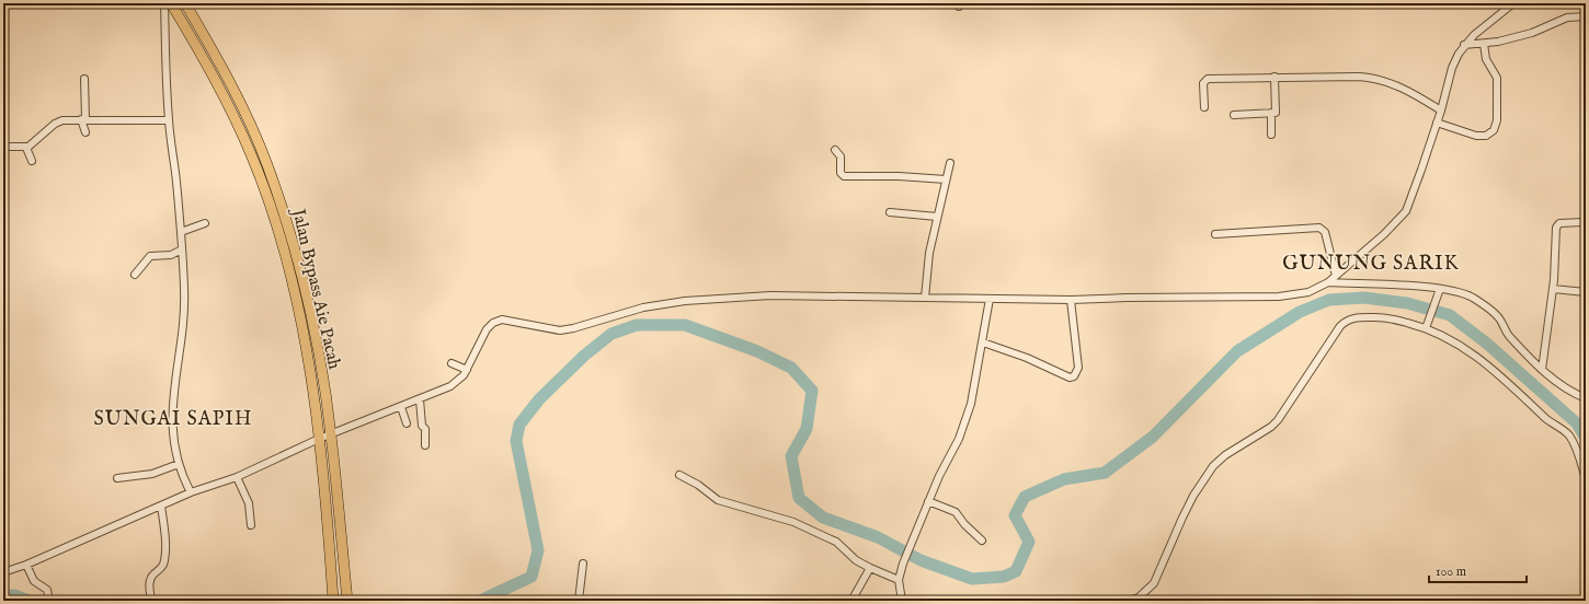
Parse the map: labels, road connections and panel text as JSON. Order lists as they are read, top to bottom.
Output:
{
  "streets": {
    "highway": ["Jalan Bypass Aie Pacah"]
  },
  "districts": ["GUNUNG SARIK", "SUNGAI SAPIH"],
  "scale_bar": "100 m"
}
